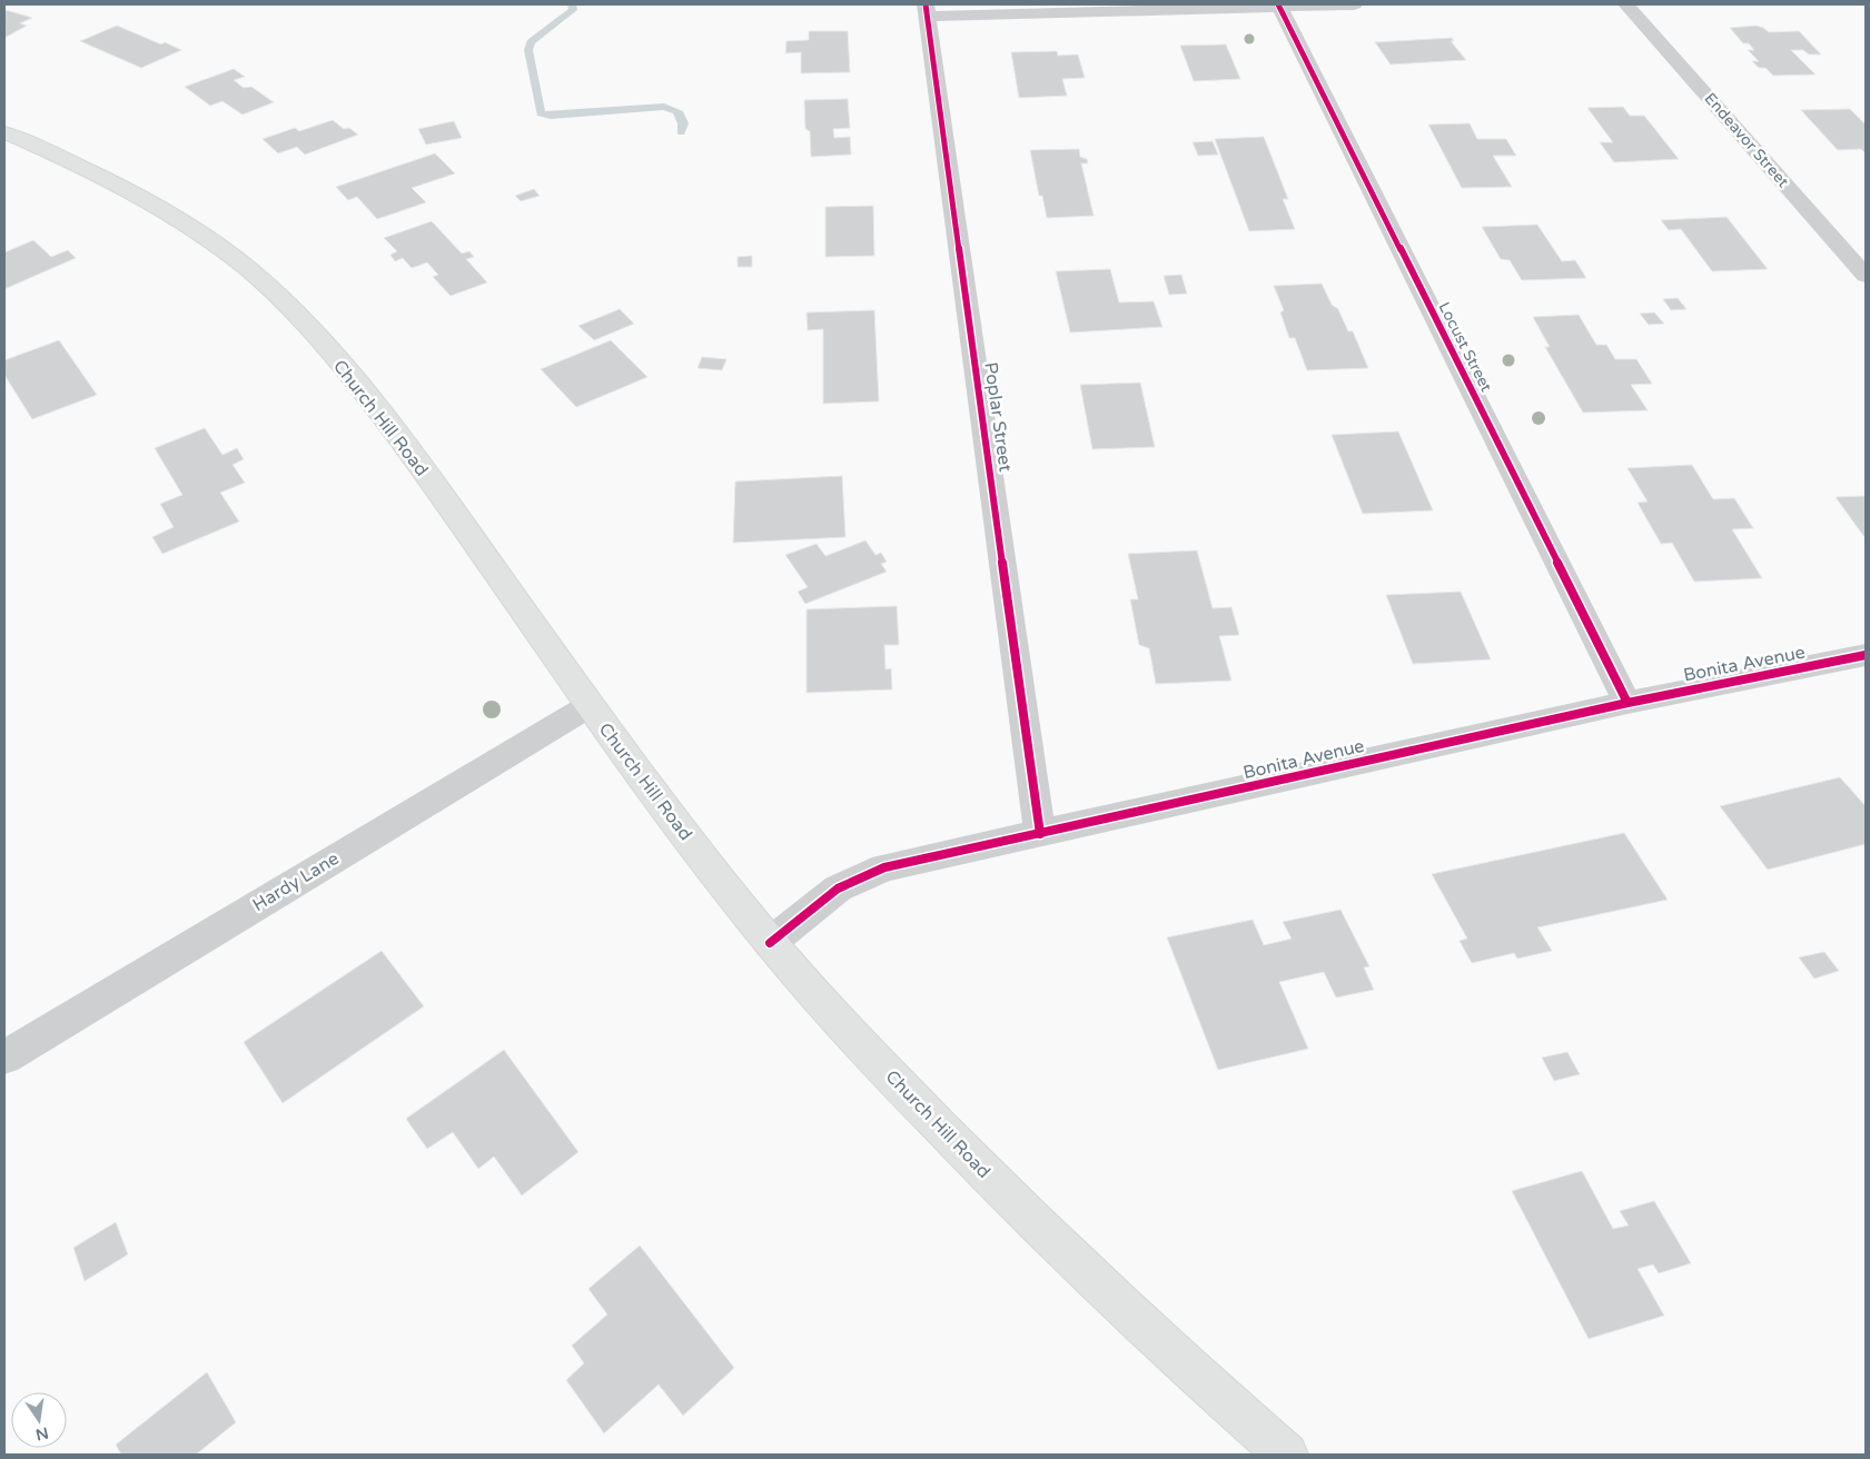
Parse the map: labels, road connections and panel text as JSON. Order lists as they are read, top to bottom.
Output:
{
  "streets": {
    "main road": ["Church Hill Road"],
    "street": [
      "Endeavor Street",
      "Locust Street",
      "Poplar Street",
      "Bonita Avenue",
      "Hardy Lane"
    ]
  },
  "crossings": [
    ["Locust Street", "Bonita Avenue"],
    ["Poplar Street", "Bonita Avenue"],
    ["Church Hill Road", "Bonita Avenue"],
    ["Church Hill Road", "Hardy Lane"]
  ],
  "north": "bottom"
}
